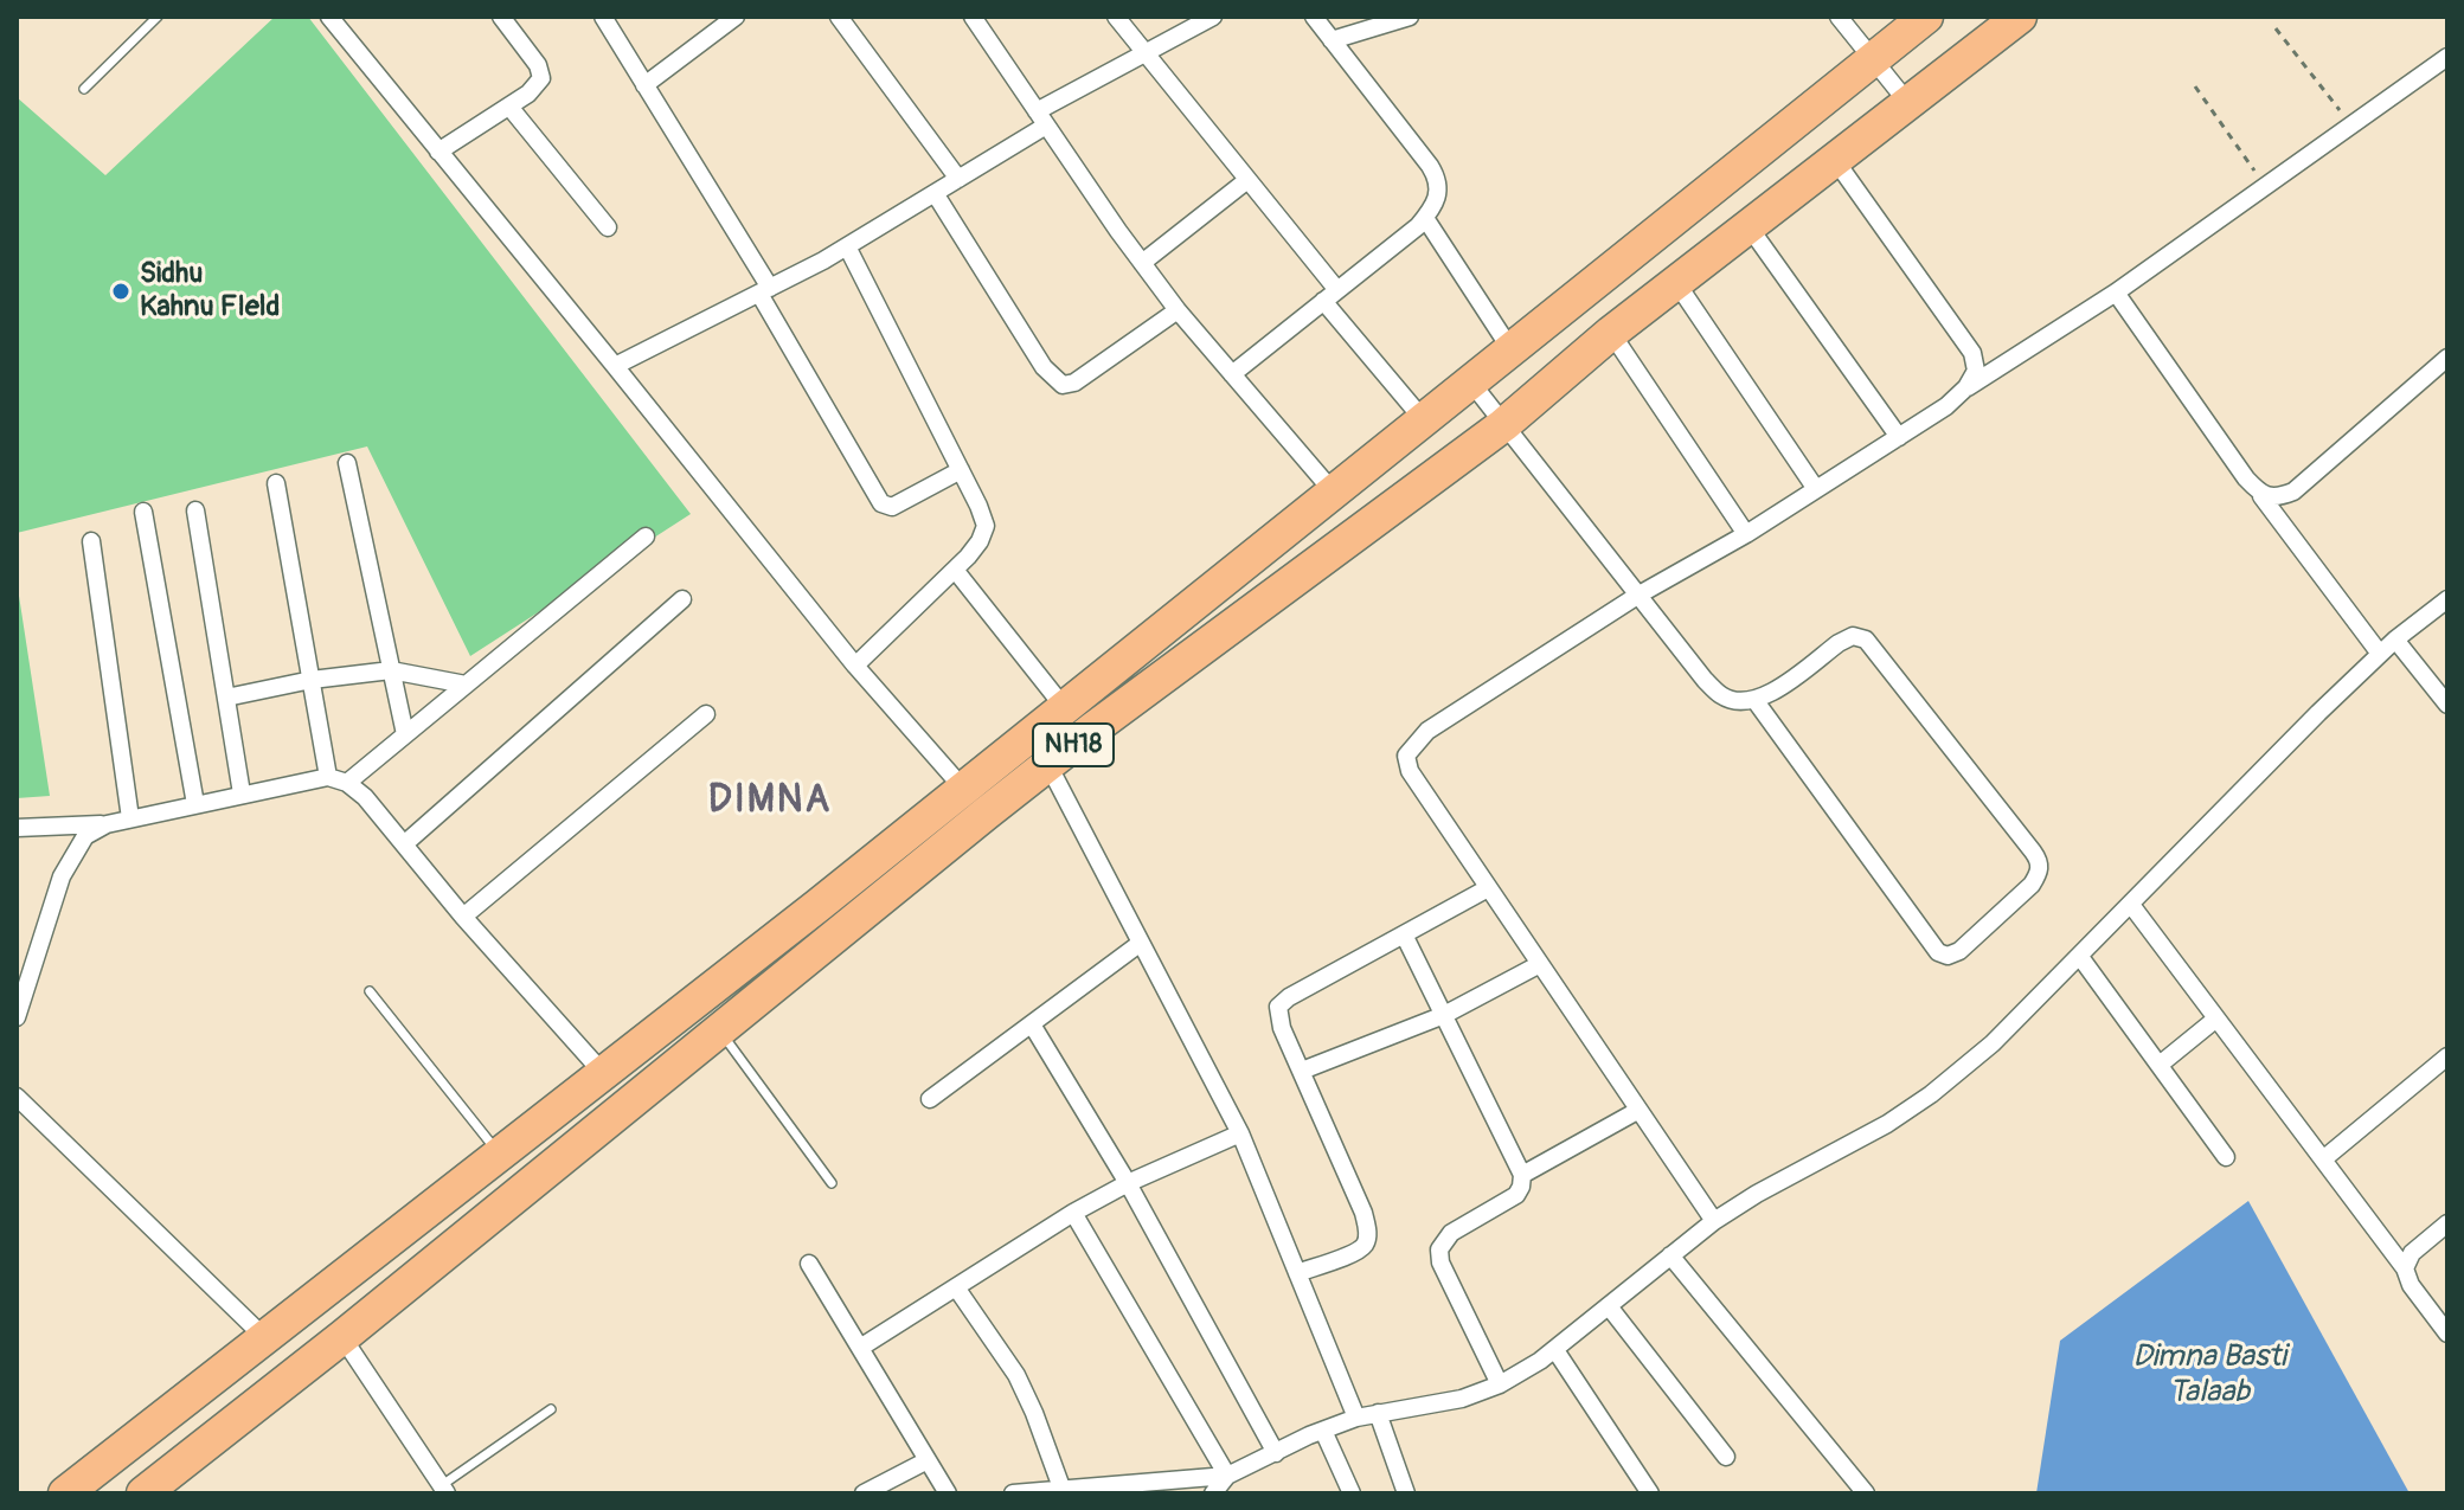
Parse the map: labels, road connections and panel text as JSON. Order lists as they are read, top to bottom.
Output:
{
  "streets": {
    "highway": ["NH18"]
  },
  "districts": ["DIMNA"],
  "water": ["Dimna Basti Talaab"],
  "places": ["Sidhu Kahnu FIeld"]
}
